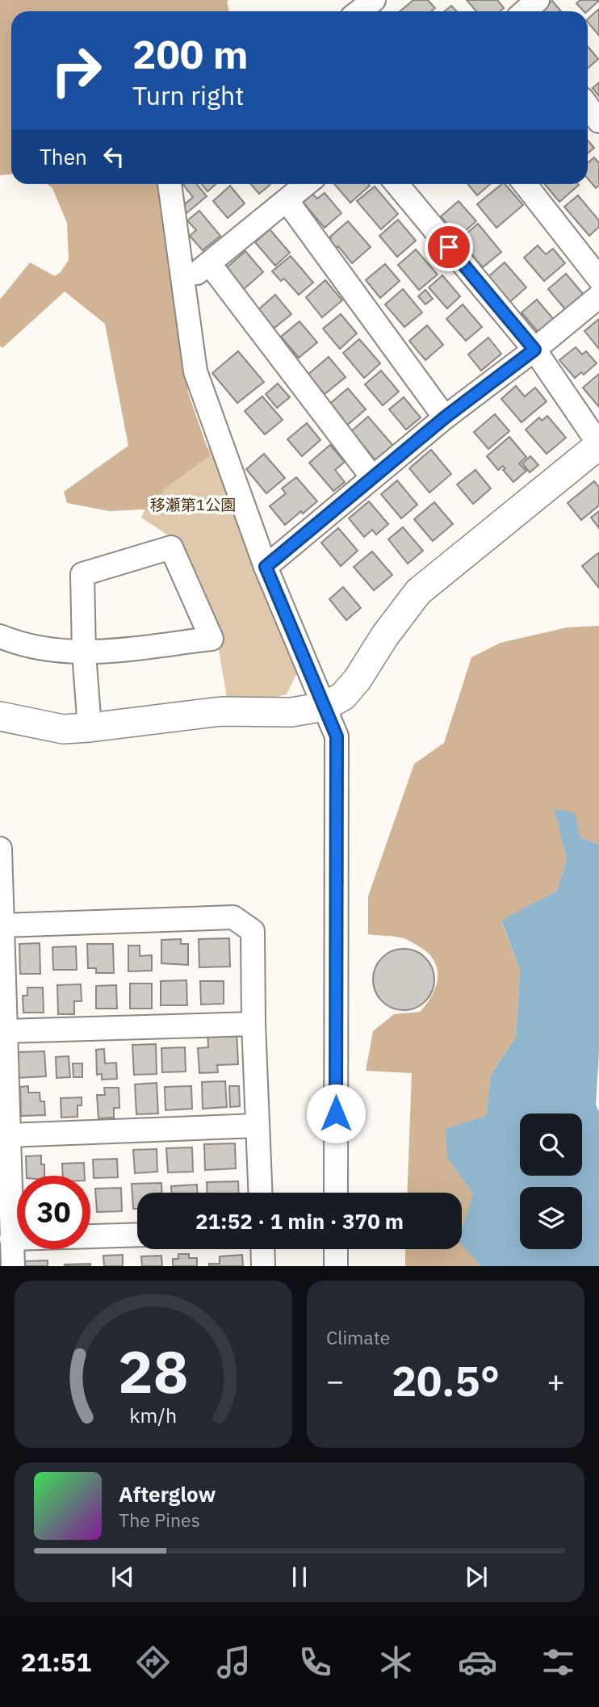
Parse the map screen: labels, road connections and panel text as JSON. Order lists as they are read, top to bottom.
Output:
{
  "parks": ["移瀬第1公園"],
  "page": {
    "turn": ["200 m", "Turn right"],
    "then": "Then",
    "limit": "30",
    "trip": "21:52 · 1 min · 370 m",
    "tile": "Climate",
    "heat": ["−", "20.5°", "+"],
    "song": ["Afterglow", "The Pines"],
    "tabs": "21:51",
    "gauge": ["28", "km/h"]
  }
}
